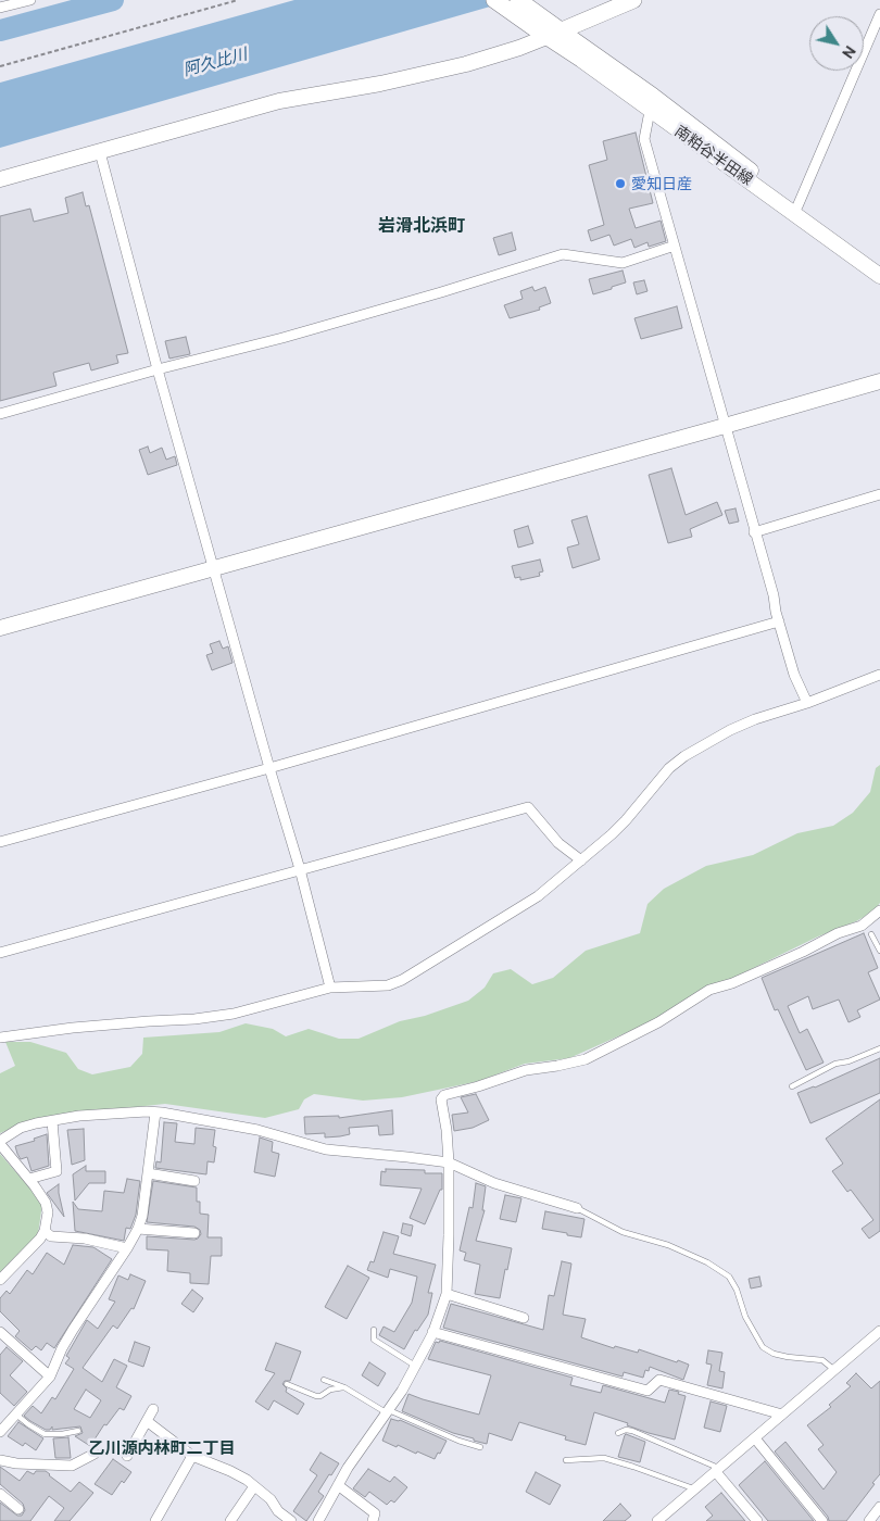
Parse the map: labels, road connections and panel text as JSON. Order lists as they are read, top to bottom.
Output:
{
  "streets": {
    "street": ["南粕谷半田線"]
  },
  "districts": ["岩滑北浜町", "乙川源内林町二丁目"],
  "water": ["阿久比川"],
  "places": ["愛知日産"],
  "north": "bottom right"
}
